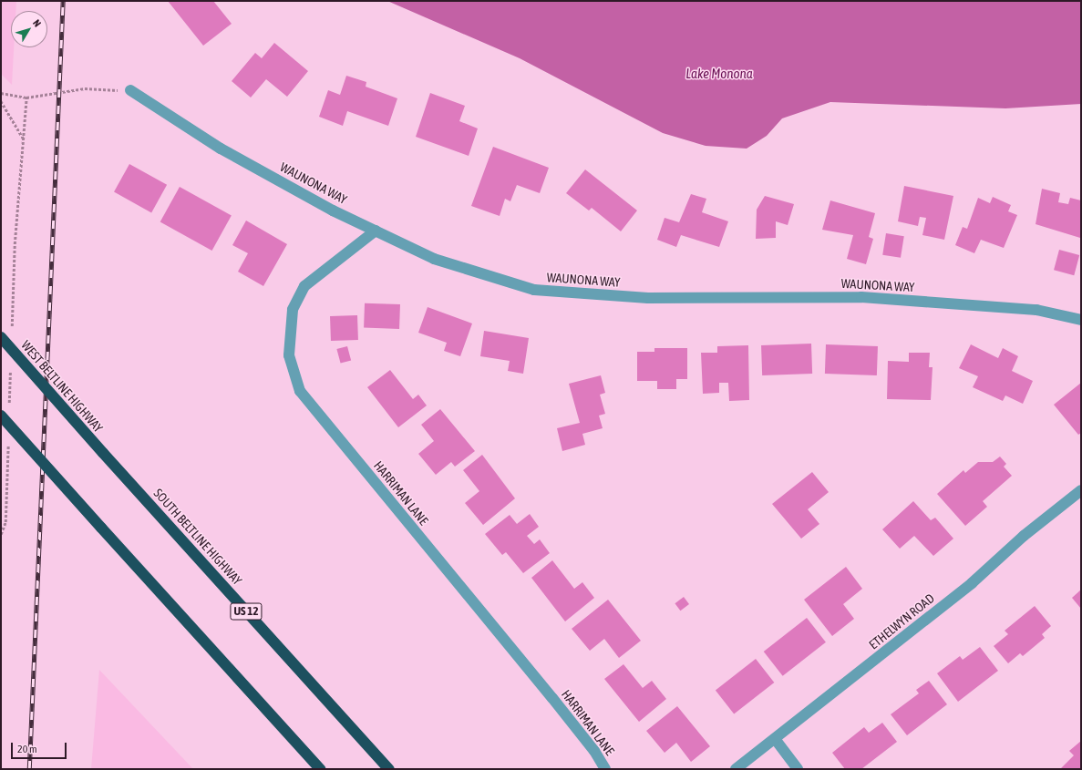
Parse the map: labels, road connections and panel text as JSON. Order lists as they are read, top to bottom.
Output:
{
  "streets": {
    "highway": ["WEST BELTLINE HIGHWAY", "SOUTH BELTLINE HIGHWAY", "US 12"],
    "street": ["WAUNONA WAY", "HARRIMAN LANE", "ETHELWYN ROAD"]
  },
  "crossings": [
    ["WAUNONA WAY", "HARRIMAN LANE"],
    ["WEST BELTLINE HIGHWAY", "SOUTH BELTLINE HIGHWAY"]
  ],
  "water": ["Lake Monona"],
  "scale_bar": "20 m",
  "north": "top right"
}
